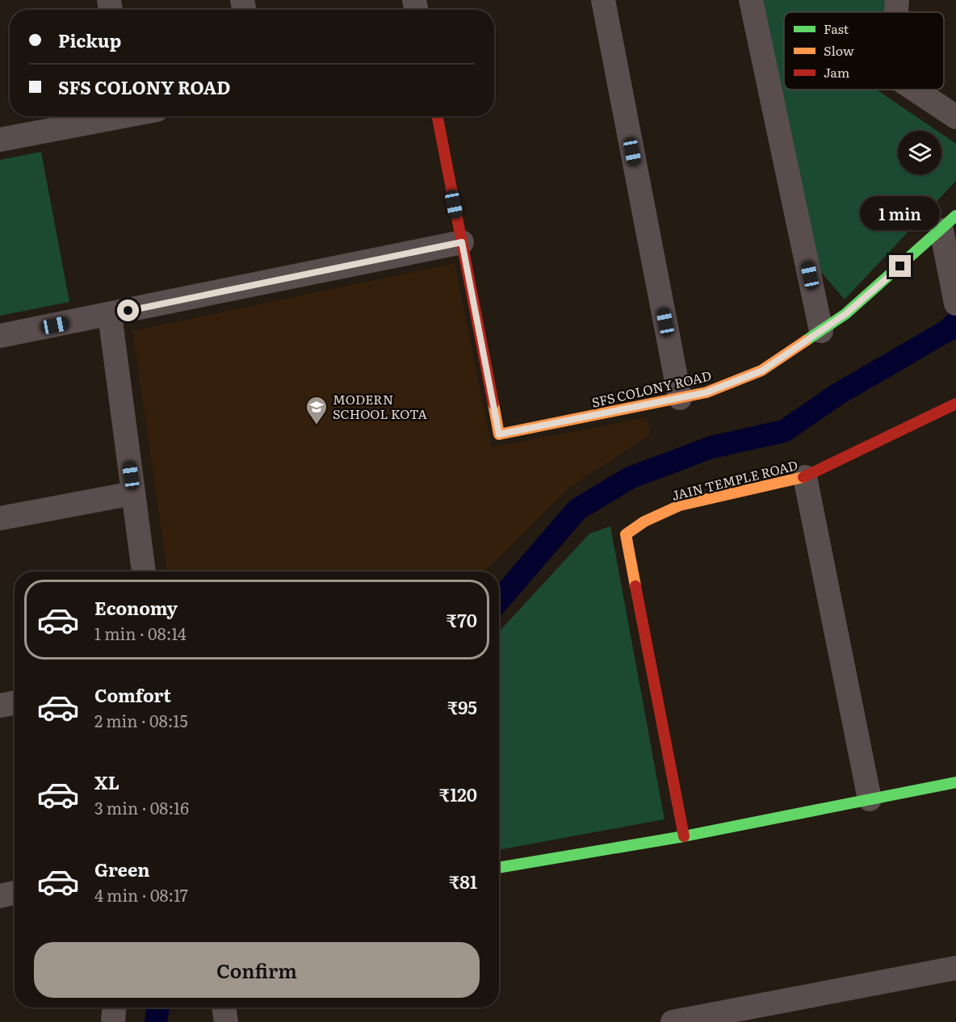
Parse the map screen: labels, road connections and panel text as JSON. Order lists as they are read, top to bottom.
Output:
{
  "streets": {
    "street": ["SFS COLONY ROAD", "JAIN TEMPLE ROAD"]
  },
  "places": {
    "school or university": ["MODERN SCHOOL KOTA"]
  },
  "legend": ["Fast", "Slow", "Jam"],
  "page": {
    "banner": ["Pickup", "SFS COLONY ROAD"],
    "bubble": "1 min",
    "list": [
      {
        "name": "Economy",
        "note": "1 min · 08:14",
        "value": "₹70"
      },
      {
        "name": "Comfort",
        "note": "2 min · 08:15",
        "value": "₹95"
      },
      {
        "name": "XL",
        "note": "3 min · 08:16",
        "value": "₹120"
      },
      {
        "name": "Green",
        "note": "4 min · 08:17",
        "value": "₹81"
      }
    ],
    "buttons": "Confirm"
  }
}
